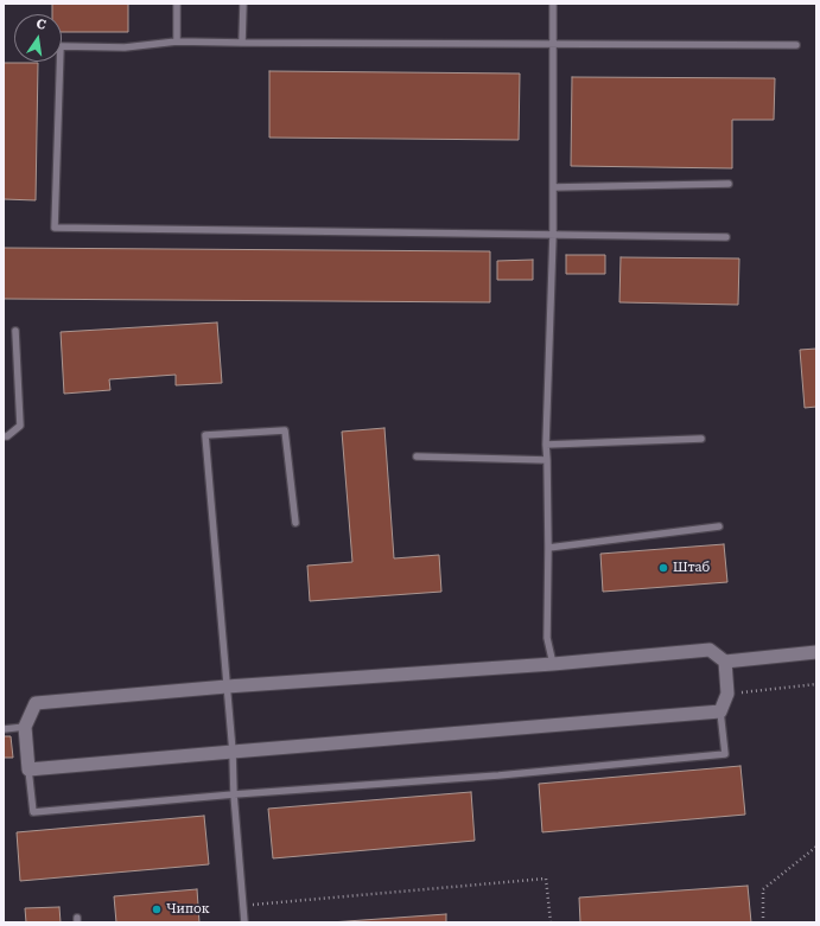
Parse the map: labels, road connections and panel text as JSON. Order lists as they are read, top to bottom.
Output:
{
  "places": ["Штаб", "Чипок"],
  "north": "top"
}
